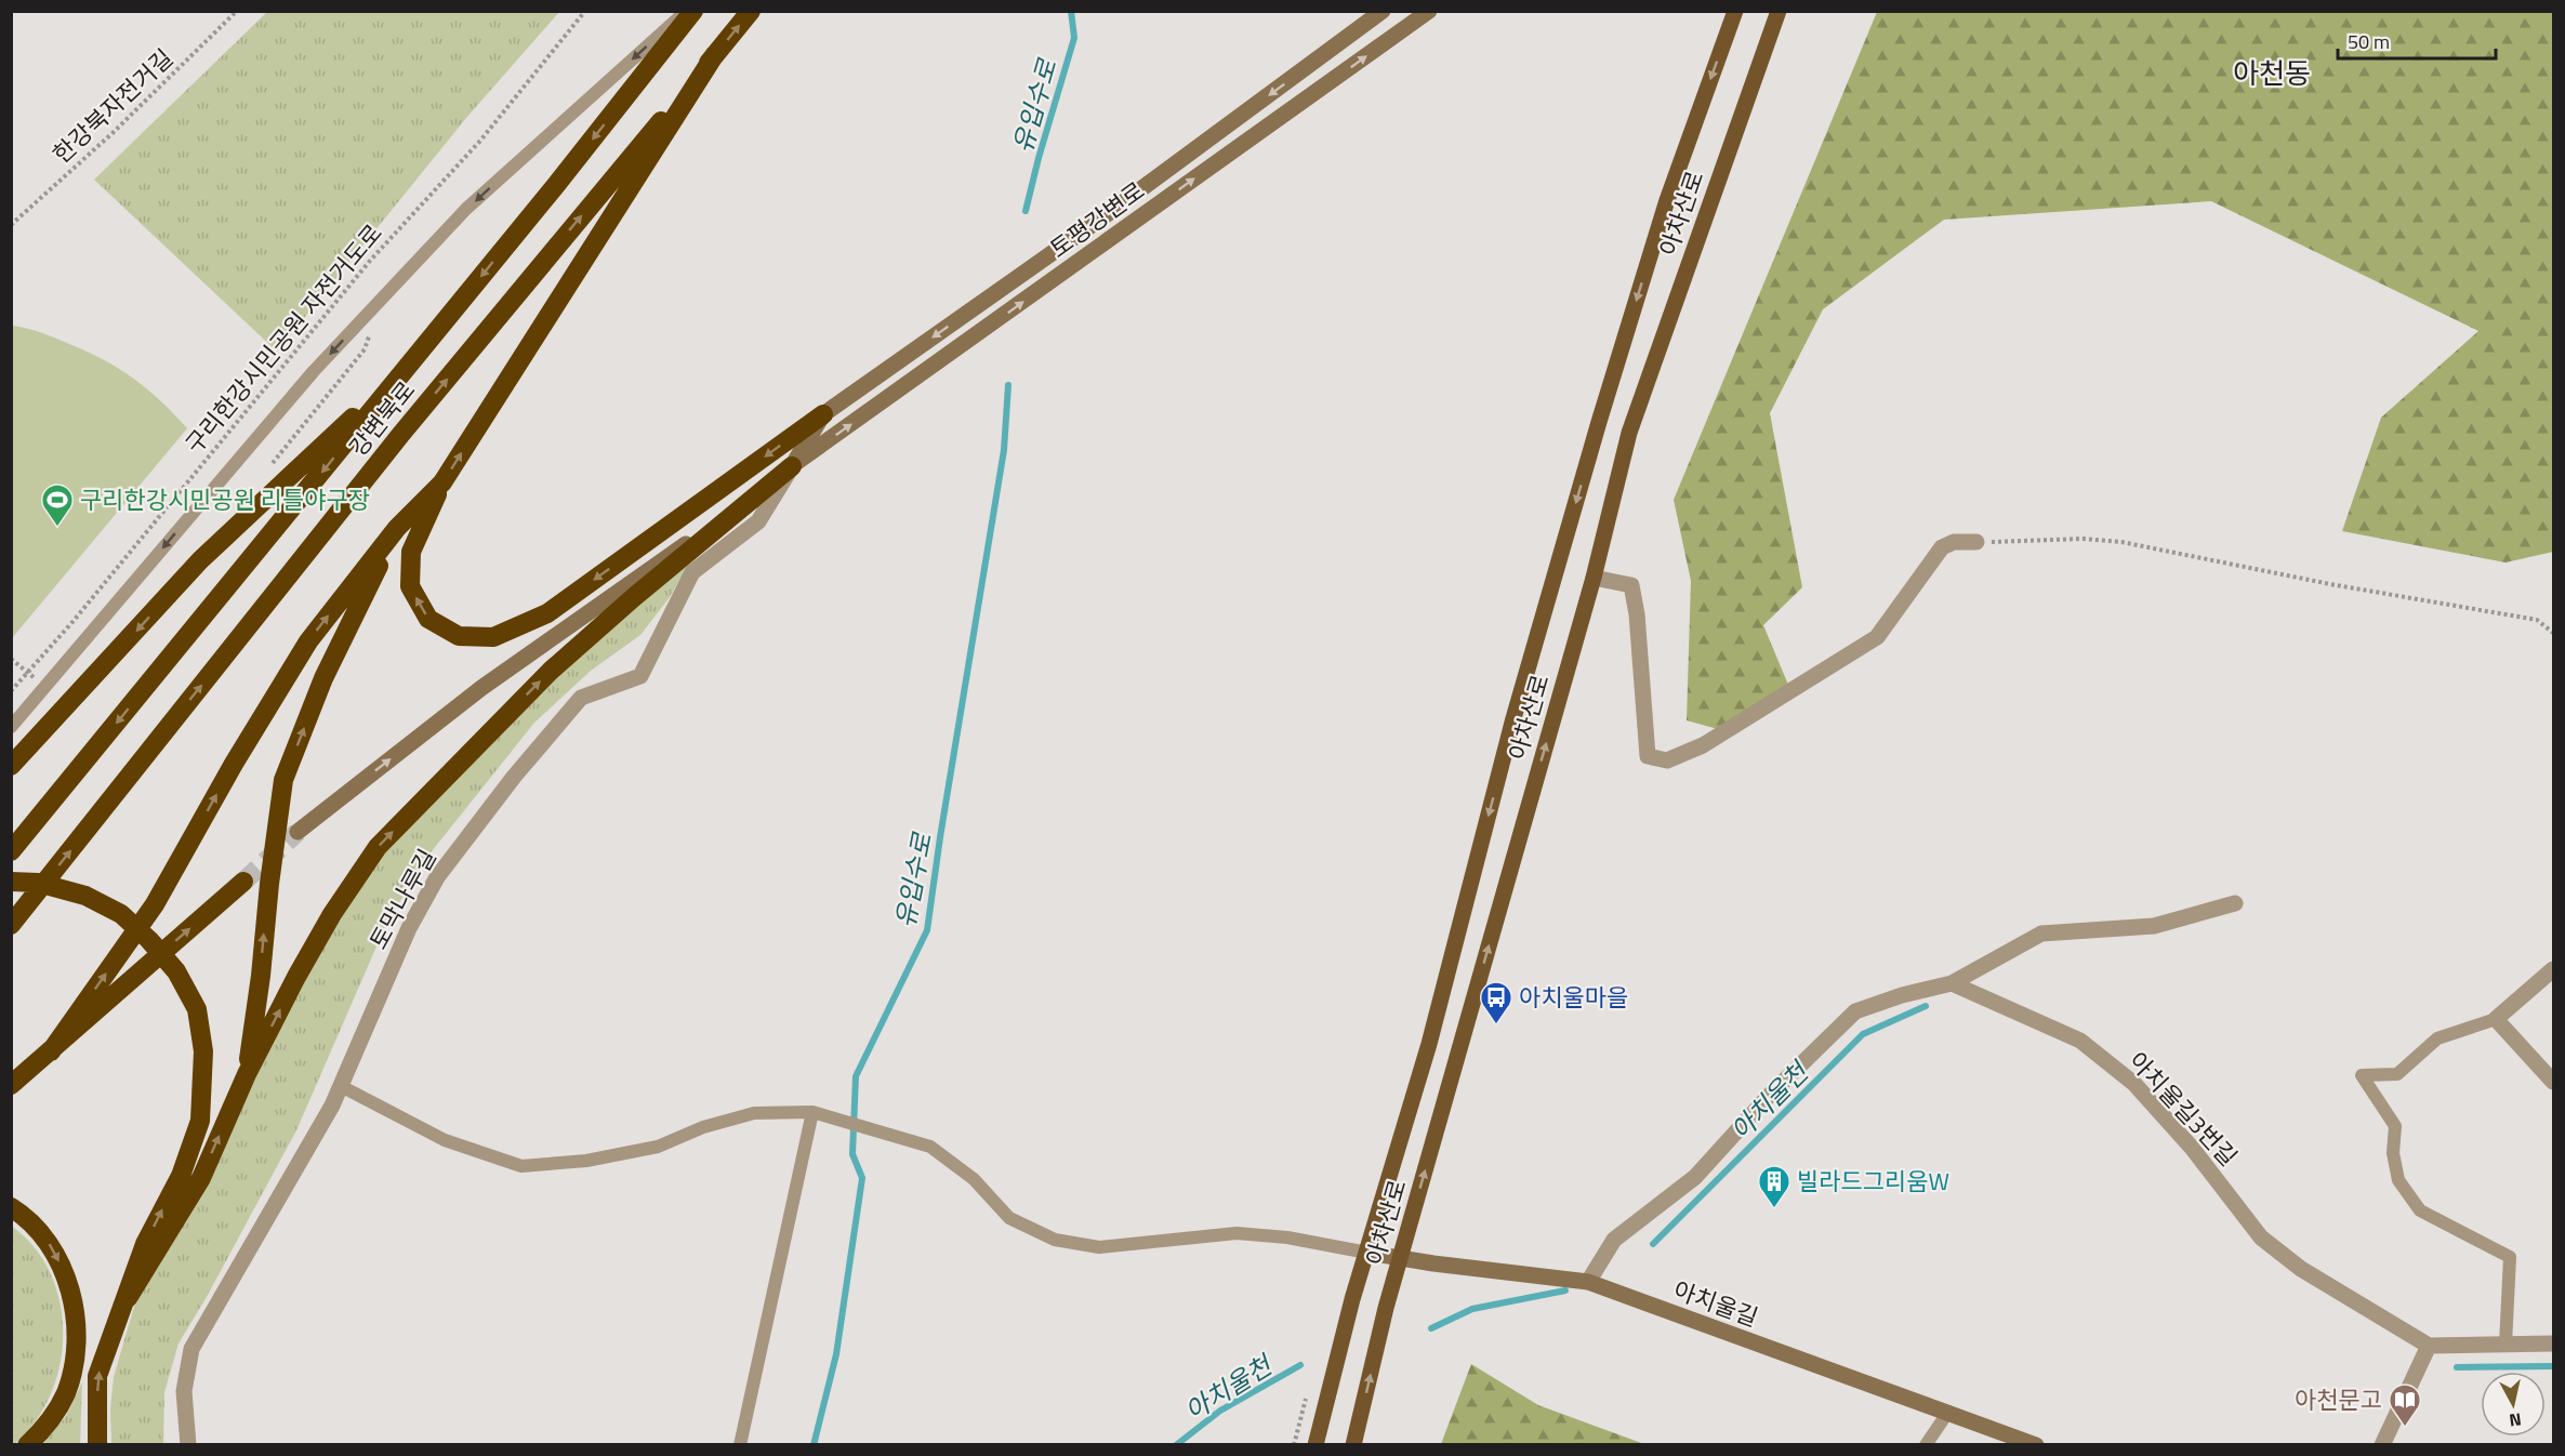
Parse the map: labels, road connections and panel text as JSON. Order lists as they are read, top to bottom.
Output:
{
  "streets": {
    "highway": ["강변북로"],
    "main road": ["아차산로"],
    "street": [
      "토평강변로",
      "토막나루길",
      "아치울길3번길",
      "아치울길"
    ],
    "path": ["한강북자전거길", "구리한강시민공원 자전거도로"]
  },
  "crossings": [
    ["아차산로", "아치울길"],
    ["토평강변로", "토막나루길"]
  ],
  "districts": ["아천동"],
  "water": ["유입수로", "아치울천"],
  "places": {
    "sports": ["구리한강시민공원 리틀야구장"],
    "bus stop": ["아치울마을"],
    "building": ["빌라드그리움W"],
    "library": ["아천문고"]
  },
  "scale_bar": "50 m",
  "north": "bottom"
}
